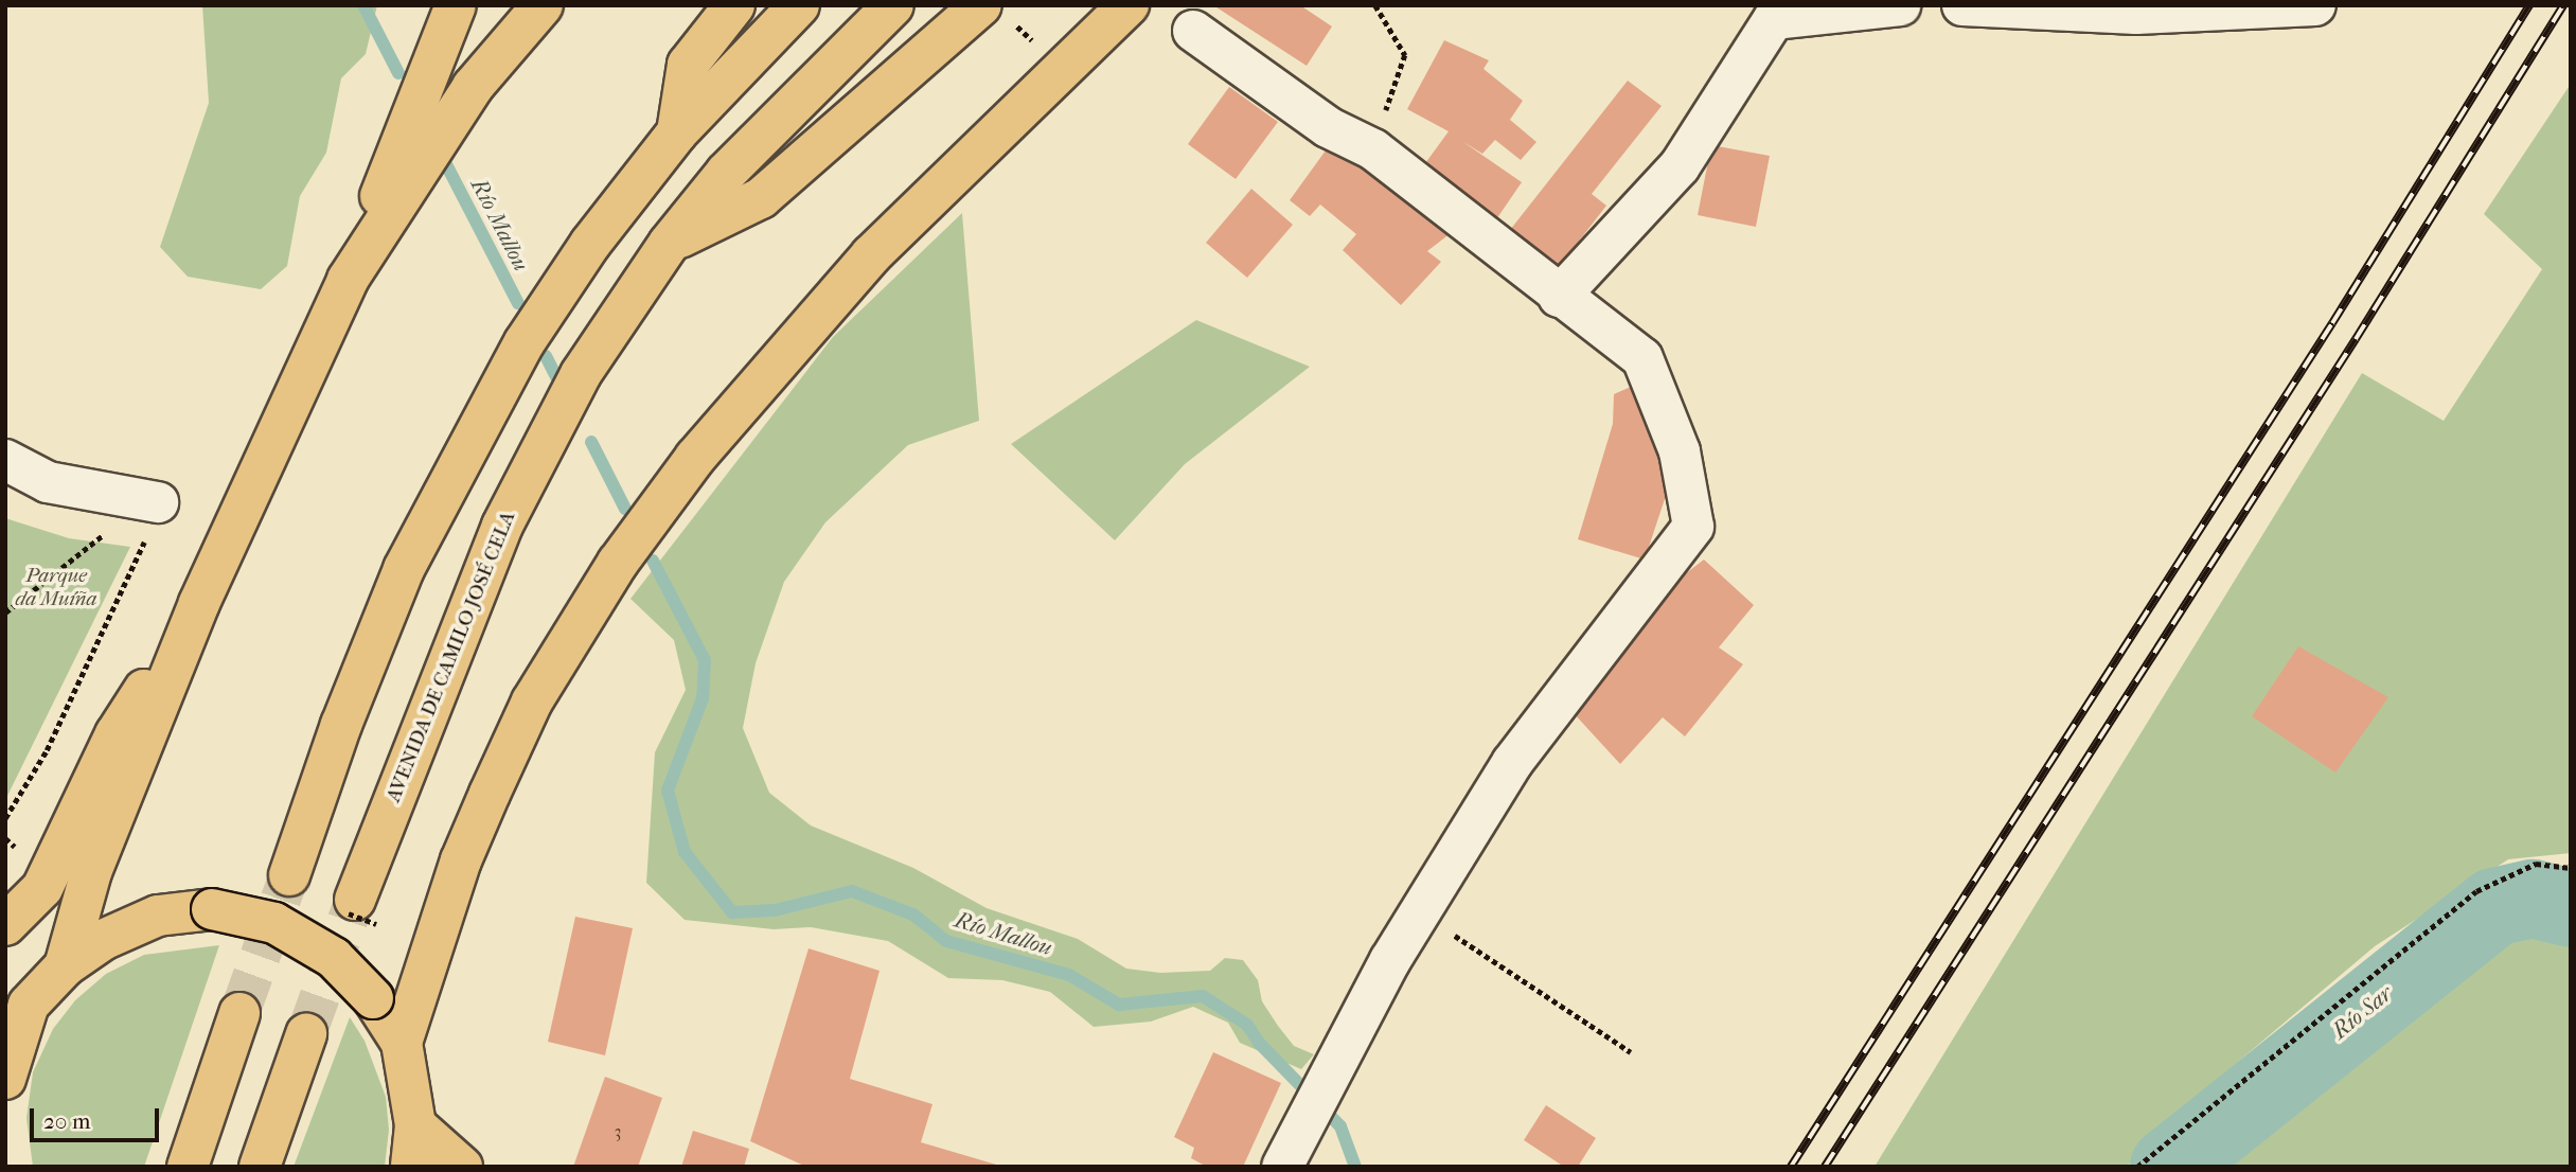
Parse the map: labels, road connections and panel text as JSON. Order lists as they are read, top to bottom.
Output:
{
  "streets": {
    "main road": ["AVENIDA DE CAMILO JOSÉ CELA"]
  },
  "water": ["Río Mallou", "Río Sar"],
  "parks": ["Parque da Muíña"],
  "house_numbers": ["3"],
  "scale_bar": "20 m"
}
